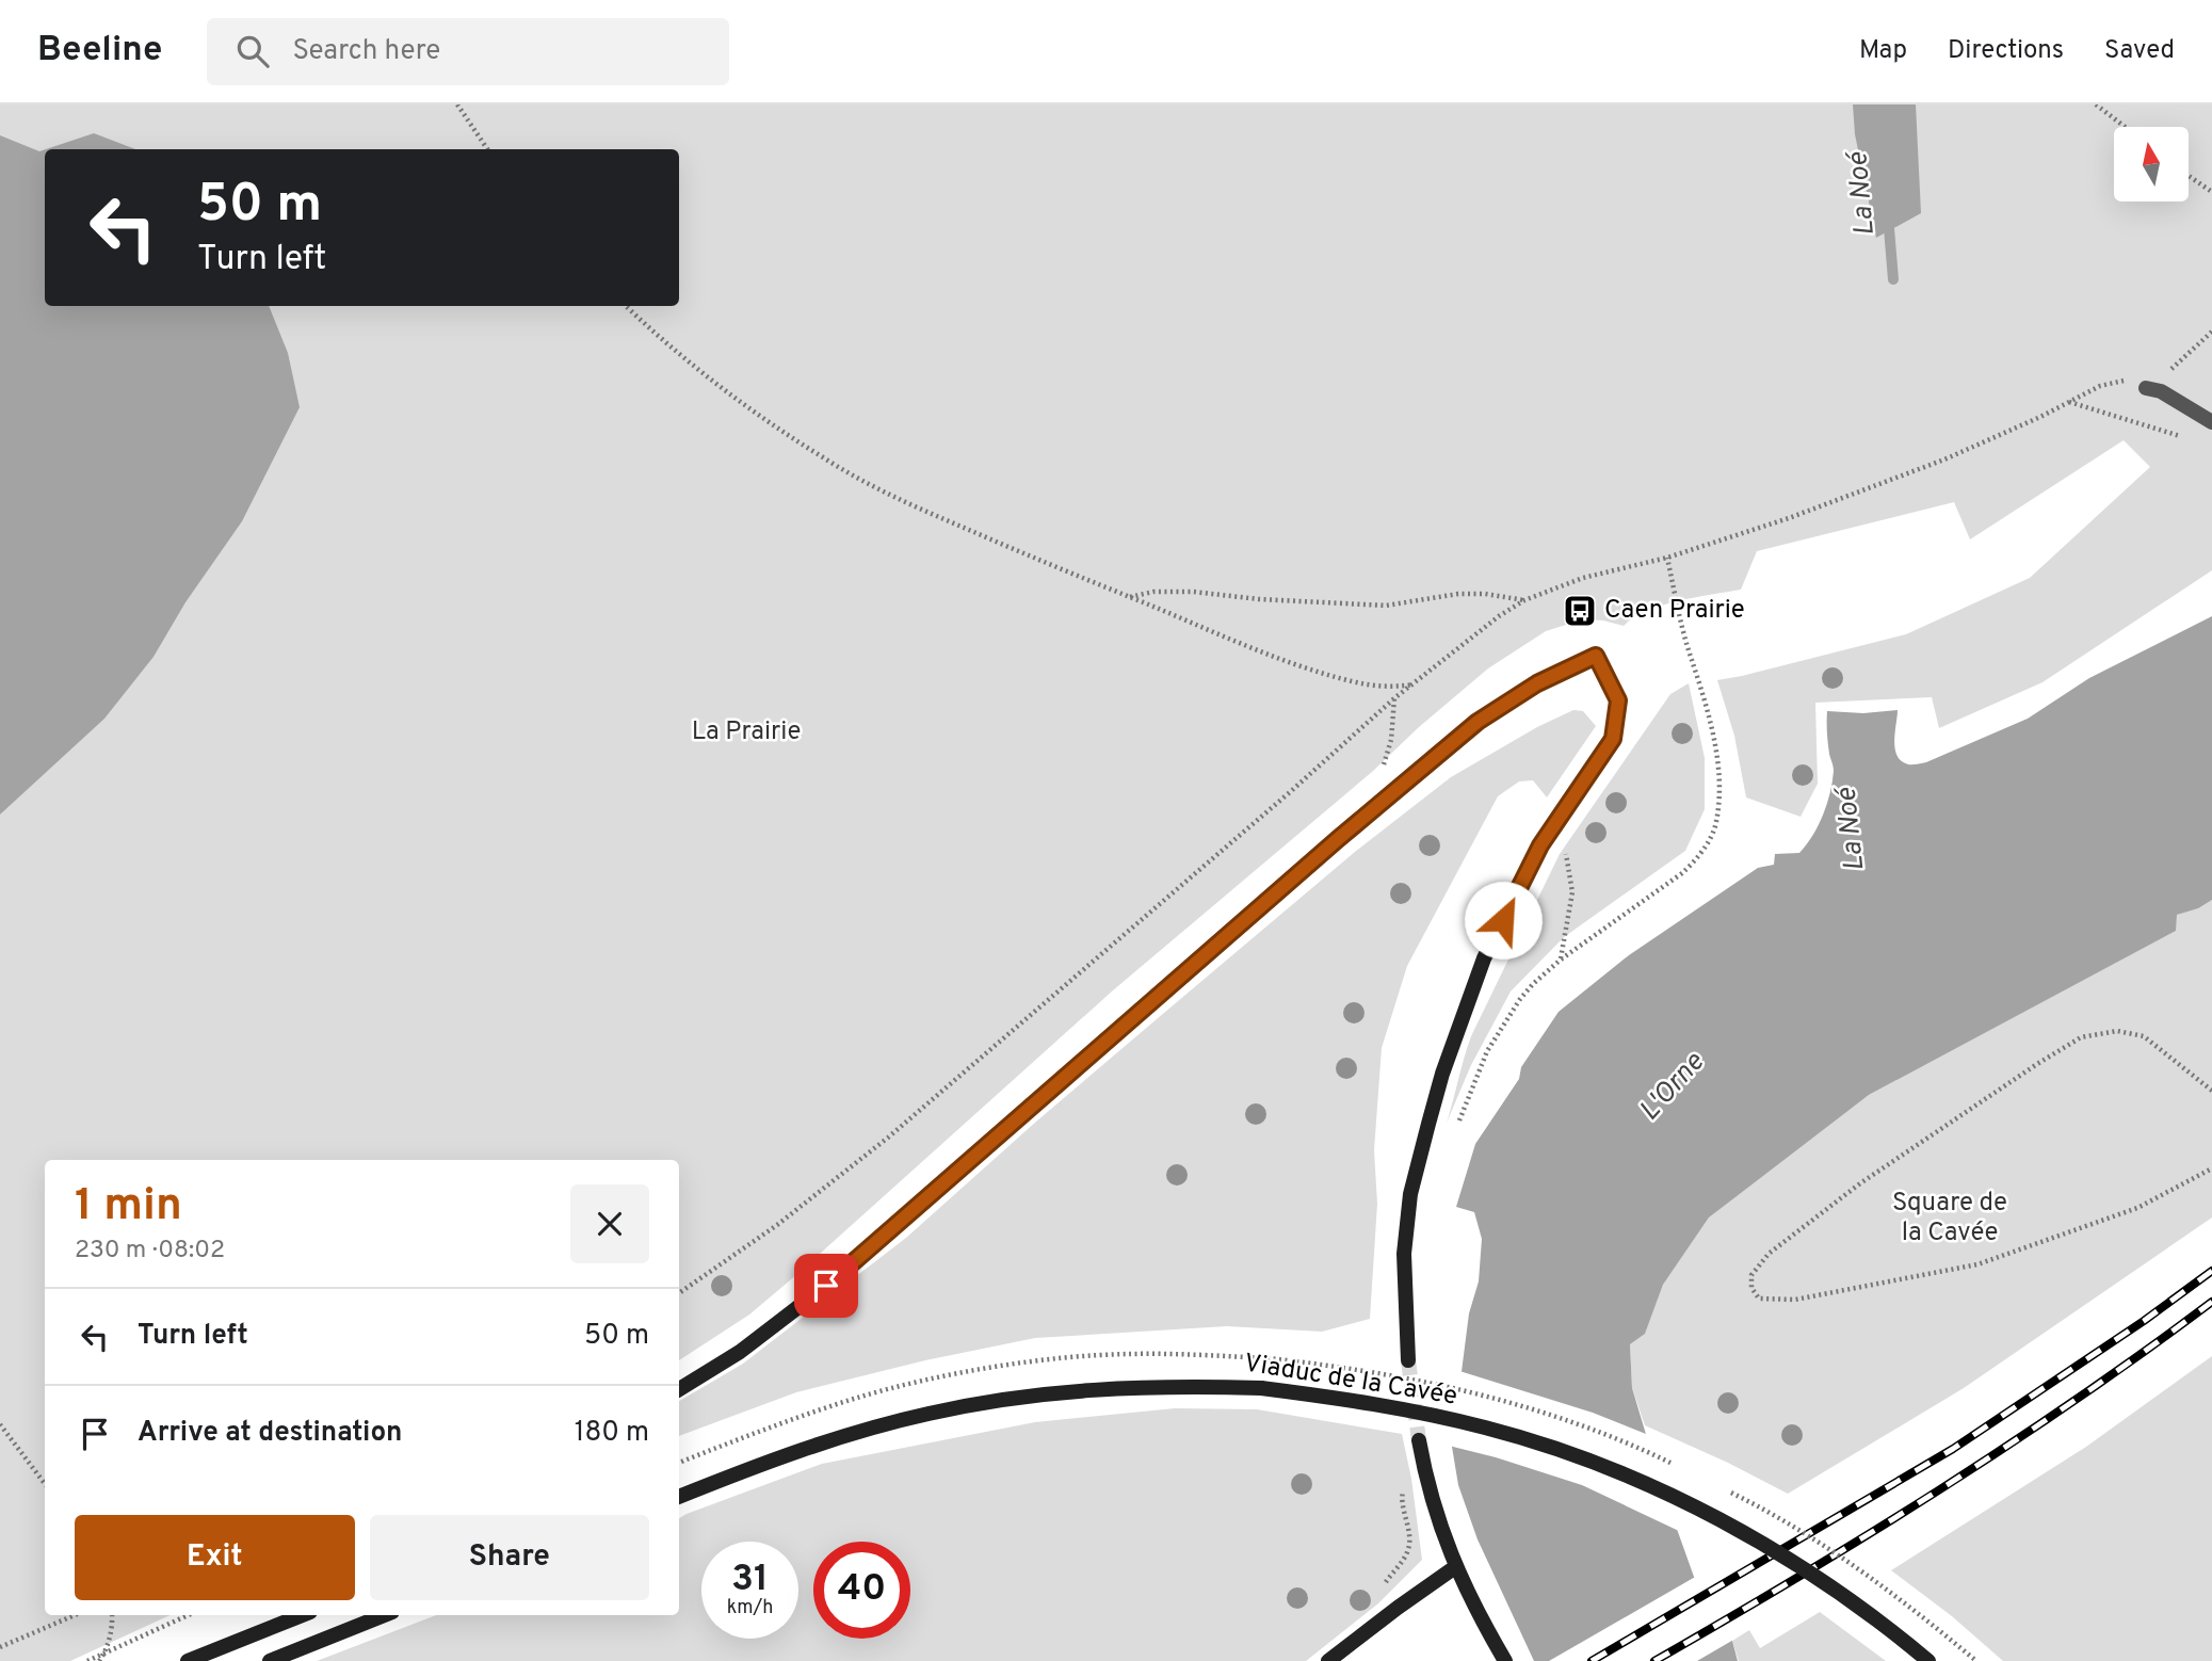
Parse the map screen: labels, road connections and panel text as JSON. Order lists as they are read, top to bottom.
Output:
{
  "streets": {
    "main road": ["Viaduc de la Cavée"]
  },
  "water": ["La Noé", "L'Orne"],
  "parks": ["La Prairie", "Square de la Cavée"],
  "places": {
    "bus stop": ["Caen Prairie"]
  },
  "north": "top",
  "page": {
    "header": "Beeline",
    "search": "Search here",
    "nav": ["Map", "Directions", "Saved"],
    "turn": ["50 m", "Turn left"],
    "heading": ["1 min", "230 m · 08:02"],
    "list": [
      {
        "name": "Turn left",
        "value": "50 m"
      },
      {
        "name": "Arrive at destination",
        "value": "180 m"
      }
    ],
    "buttons": ["Exit", "Share"],
    "speed": "31 km/h",
    "limit": "40"
  }
}
